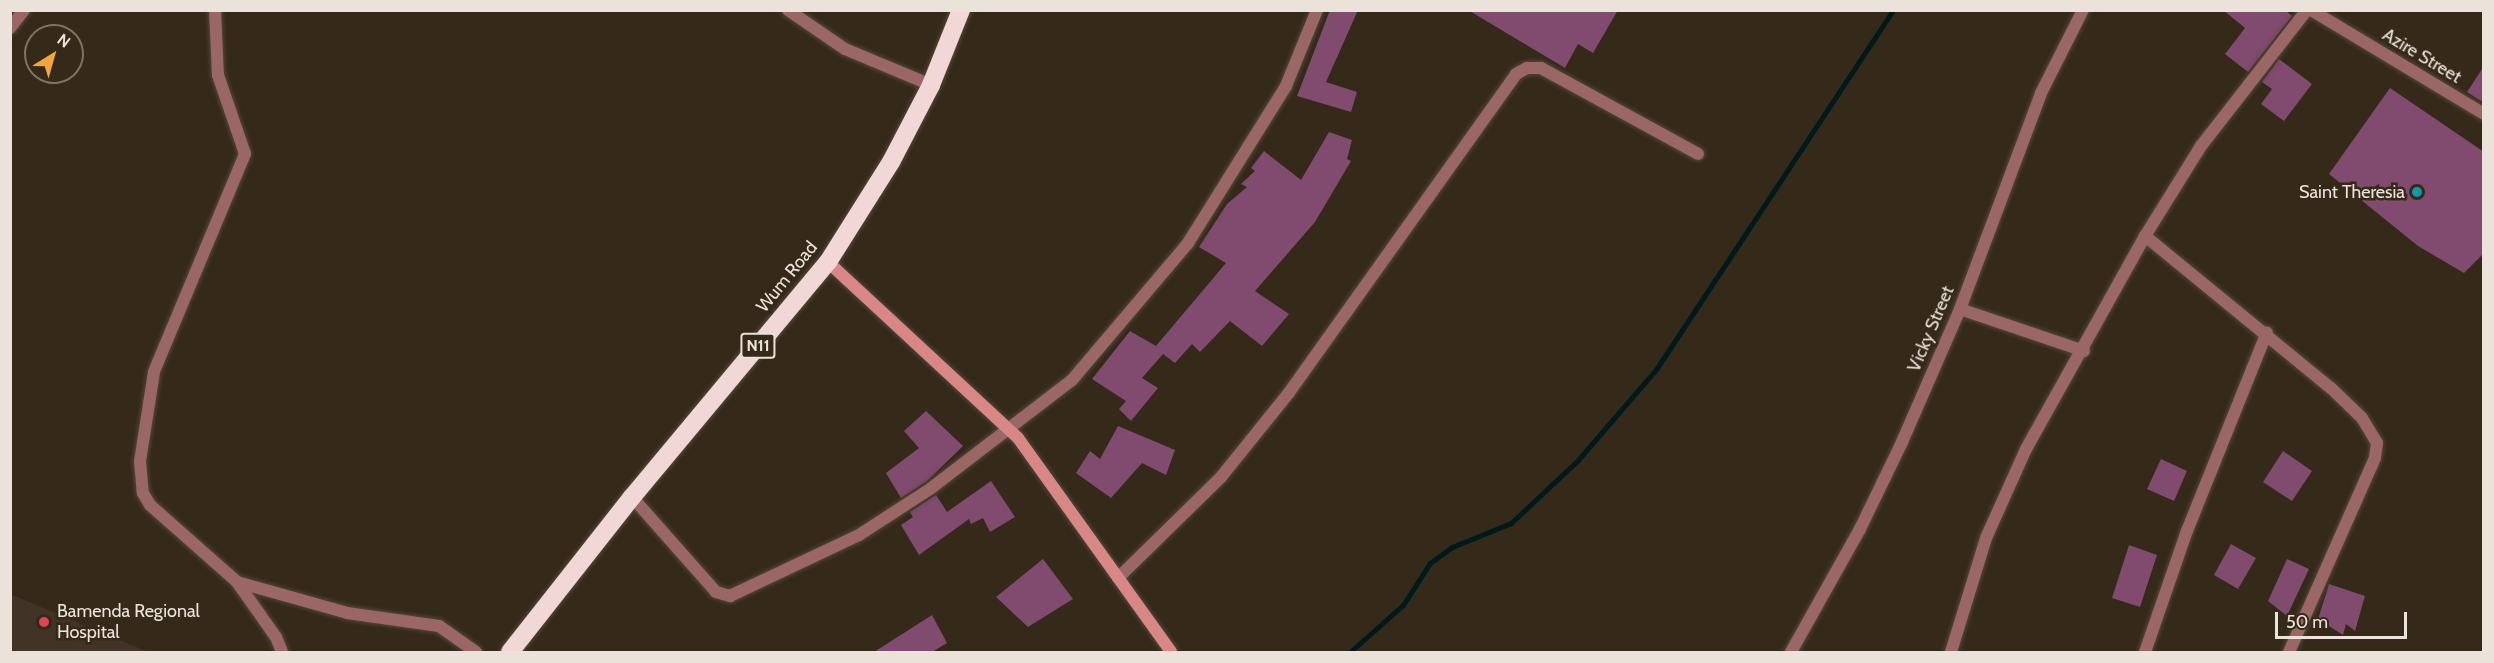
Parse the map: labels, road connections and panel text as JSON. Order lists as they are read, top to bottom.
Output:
{
  "streets": {
    "highway": ["Wum Road", "N11"],
    "street": ["Azire Street", "Vicky Street"]
  },
  "places": ["Saint Theresia", "Bamenda Regional Hospital"],
  "scale_bar": "50 m",
  "north": "top right"
}
